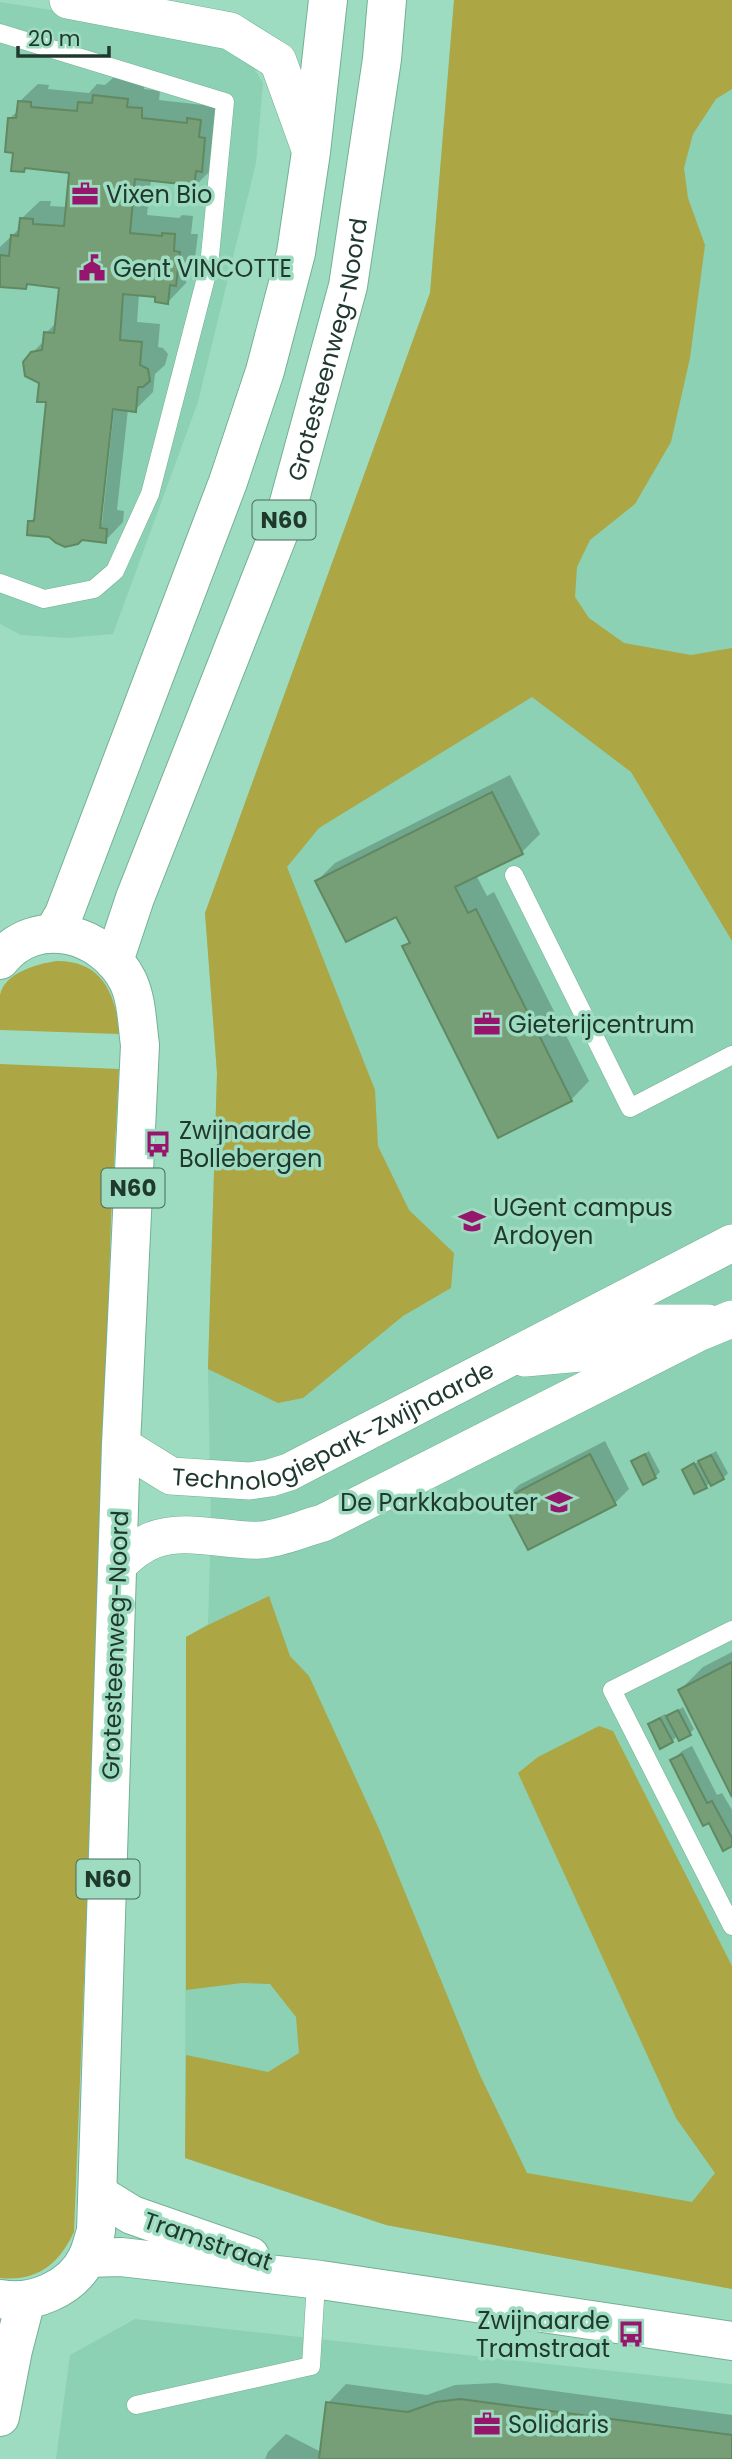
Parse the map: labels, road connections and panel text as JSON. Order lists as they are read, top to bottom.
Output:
{
  "streets": {
    "main road": ["Grotesteenweg-Noord", "N60", "Tramstraat"],
    "street": ["Technologiepark-Zwijnaarde"]
  },
  "crossings": [
    ["Grotesteenweg-Noord", "N60"],
    ["Grotesteenweg-Noord", "Technologiepark-Zwijnaarde"],
    ["Grotesteenweg-Noord", "Tramstraat"]
  ],
  "places": {
    "office": ["Vixen Bio", "Gieterijcentrum", "Solidaris"],
    "public building": ["Gent VINCOTTE"],
    "bus stop": ["Zwijnaarde Bollebergen", "Zwijnaarde Tramstraat"],
    "school or university": ["UGent campus Ardoyen", "De Parkkabouter"]
  },
  "scale_bar": "20 m"
}
